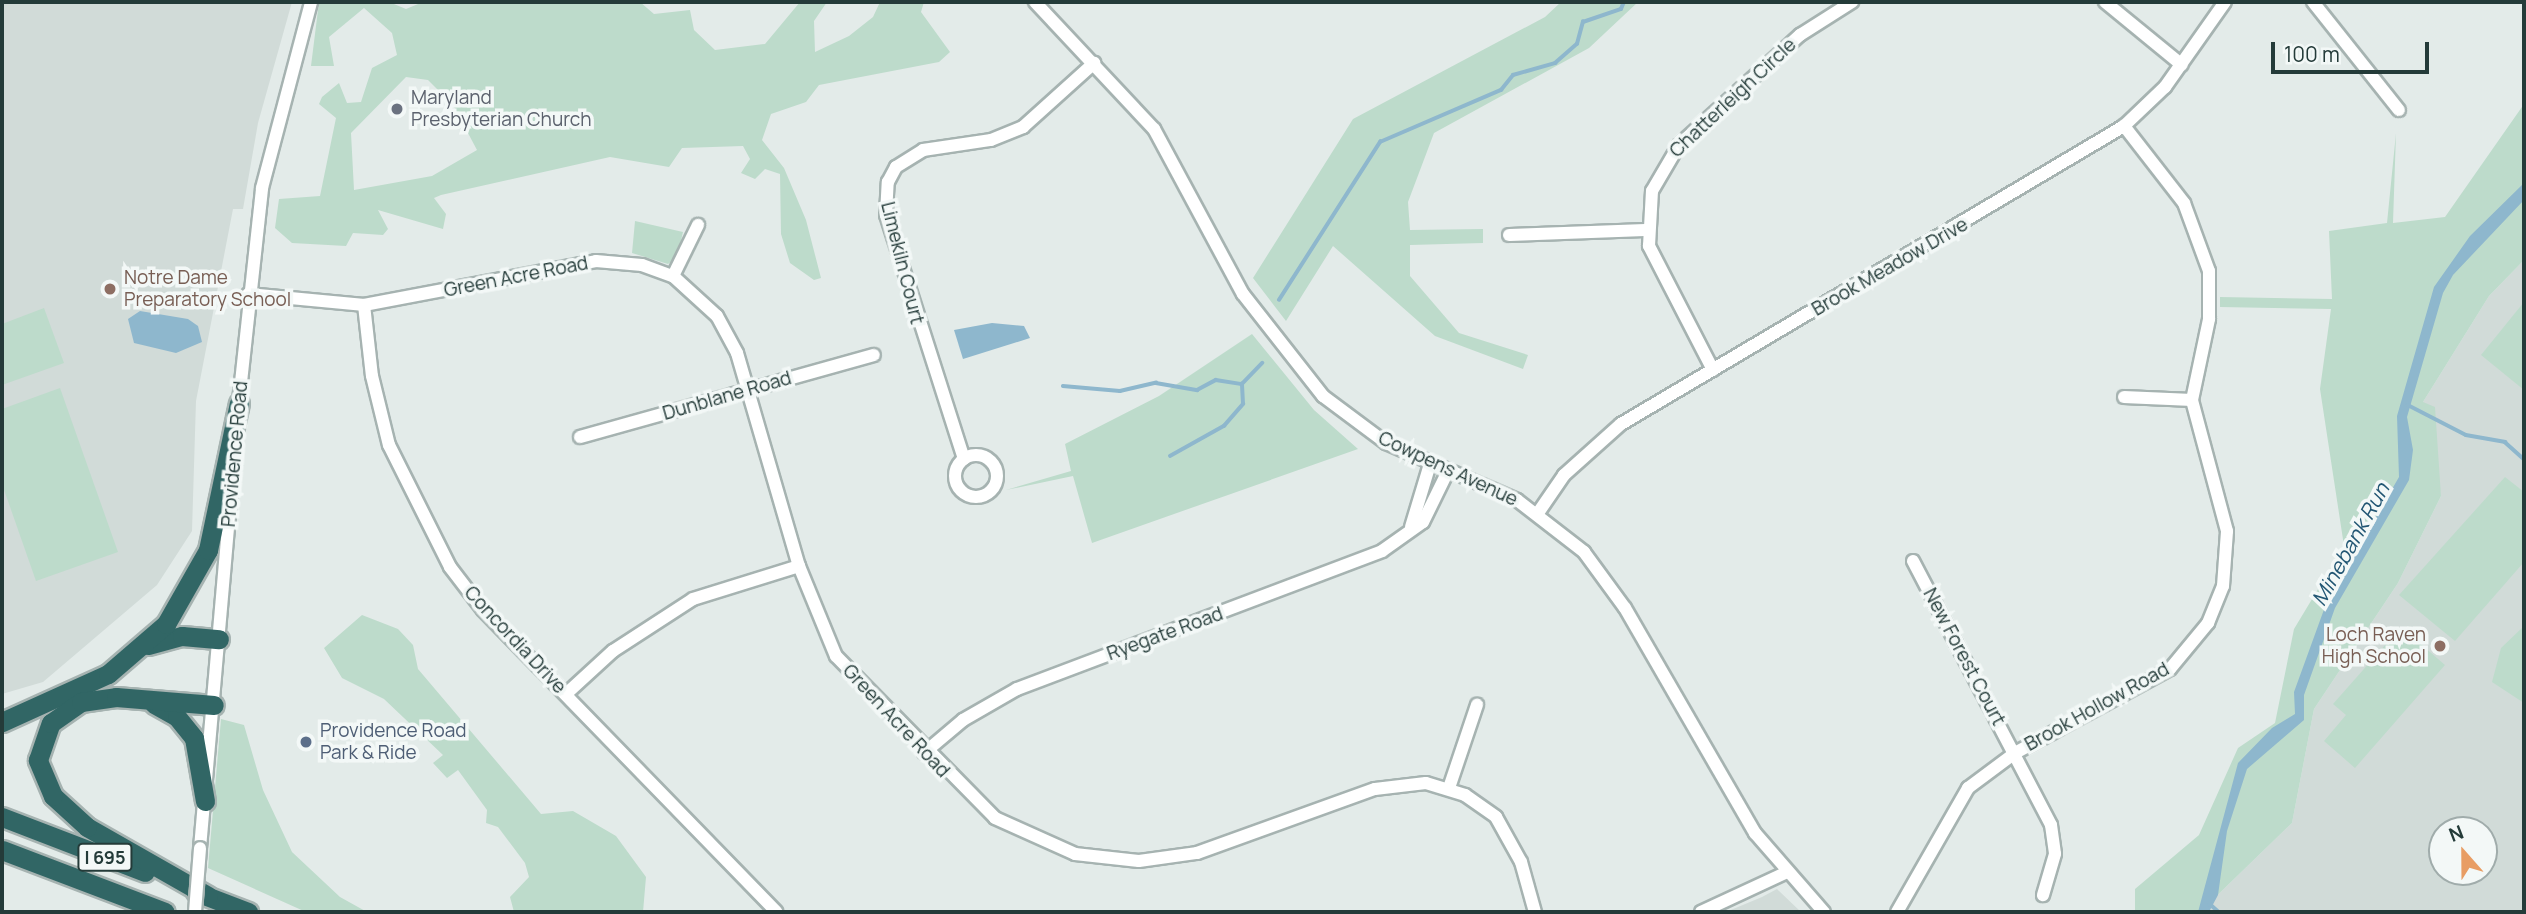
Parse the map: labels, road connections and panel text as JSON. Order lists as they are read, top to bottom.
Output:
{
  "streets": {
    "highway": ["I 695"],
    "street": [
      "Chatterleigh Circle",
      "Limekiln Court",
      "Brook Meadow Drive",
      "Green Acre Road",
      "Dunblane Road",
      "Providence Road",
      "Cowpens Avenue",
      "Ryegate Road",
      "Concordia Drive",
      "New Forest Court",
      "Brook Hollow Road"
    ]
  },
  "crossings": [
    ["Limekiln Court", "Cowpens Avenue"],
    ["Brook Meadow Drive", "Cowpens Avenue"],
    ["Brook Meadow Drive", "Brook Hollow Road"],
    ["Green Acre Road", "Dunblane Road"],
    ["Green Acre Road", "Providence Road"],
    ["Green Acre Road", "Ryegate Road"],
    ["Green Acre Road", "Concordia Drive"],
    ["Cowpens Avenue", "Ryegate Road"],
    ["New Forest Court", "Brook Hollow Road"]
  ],
  "water": ["Minebank Run"],
  "places": [
    "Maryland Presbyterian Church",
    "Notre Dame Preparatory School",
    "Loch Raven High School",
    "Providence Road Park & Ride"
  ],
  "scale_bar": "100 m",
  "north": "top"
}
